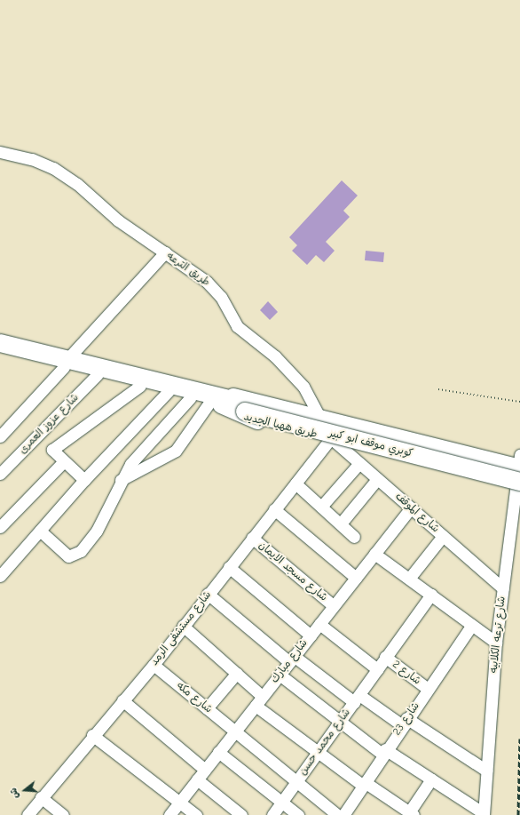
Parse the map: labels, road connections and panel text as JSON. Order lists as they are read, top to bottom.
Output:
{
  "streets": {
    "main road": ["طريق ههيا الجديد", "كوبري موقف ابو كبير"],
    "street": [
      "طريق الترعه",
      "شارع عزوز العمرى",
      "شارع الموقف",
      "شارع مسجد الايمان",
      "شارع مستشفى الرمد",
      "شارع ترعه الكلابيه",
      "شارع مبارك",
      "شارع 2",
      "شارع مكه",
      "شارع 23",
      "شارع محمد حسن"
    ]
  },
  "crossings": [
    ["طريق الترعه", "طريق ههيا الجديد"],
    ["طريق الترعه", "شارع الموقف"],
    ["طريق الترعه", "شارع مستشفى الرمد"],
    ["شارع عزوز العمرى", "طريق ههيا الجديد"],
    ["طريق ههيا الجديد", "كوبري موقف ابو كبير"],
    ["طريق ههيا الجديد", "شارع الموقف"],
    ["طريق ههيا الجديد", "شارع مستشفى الرمد"],
    ["طريق ههيا الجديد", "شارع ترعه الكلابيه"],
    ["كوبري موقف ابو كبير", "شارع ترعه الكلابيه"],
    ["شارع الموقف", "شارع مستشفى الرمد"],
    ["شارع الموقف", "شارع ترعه الكلابيه"],
    ["شارع الموقف", "شارع مبارك"],
    ["شارع مسجد الايمان", "شارع مستشفى الرمد"],
    ["شارع مسجد الايمان", "شارع مبارك"],
    ["شارع مستشفى الرمد", "شارع مكه"],
    ["شارع مبارك", "شارع مكه"],
    ["شارع 2", "شارع 23"],
    ["شارع 2", "شارع محمد حسن"],
    ["شارع مكه", "شارع محمد حسن"]
  ],
  "north": "left"
}
